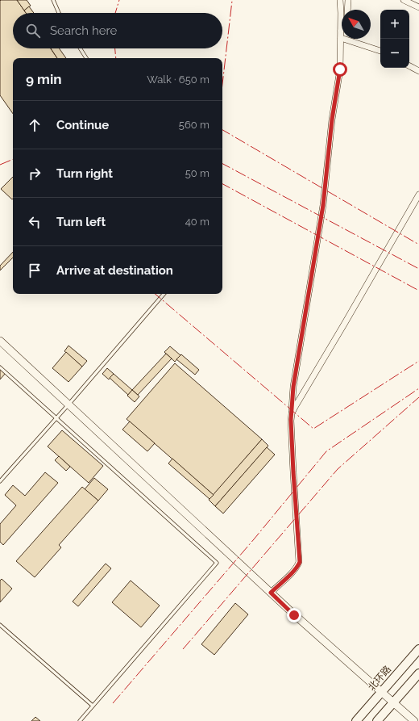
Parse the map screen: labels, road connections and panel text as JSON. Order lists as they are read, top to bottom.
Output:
{
  "streets": {
    "main road": ["北环路"]
  },
  "north": "top left",
  "page": {
    "map_buttons": ["+", "−"],
    "search": "Search here",
    "heading": ["9 min", "Walk · 650 m"],
    "list": [
      ["Continue", "560 m"],
      ["Turn right", "50 m"],
      ["Turn left", "40 m"],
      "Arrive at destination"
    ]
  }
}
